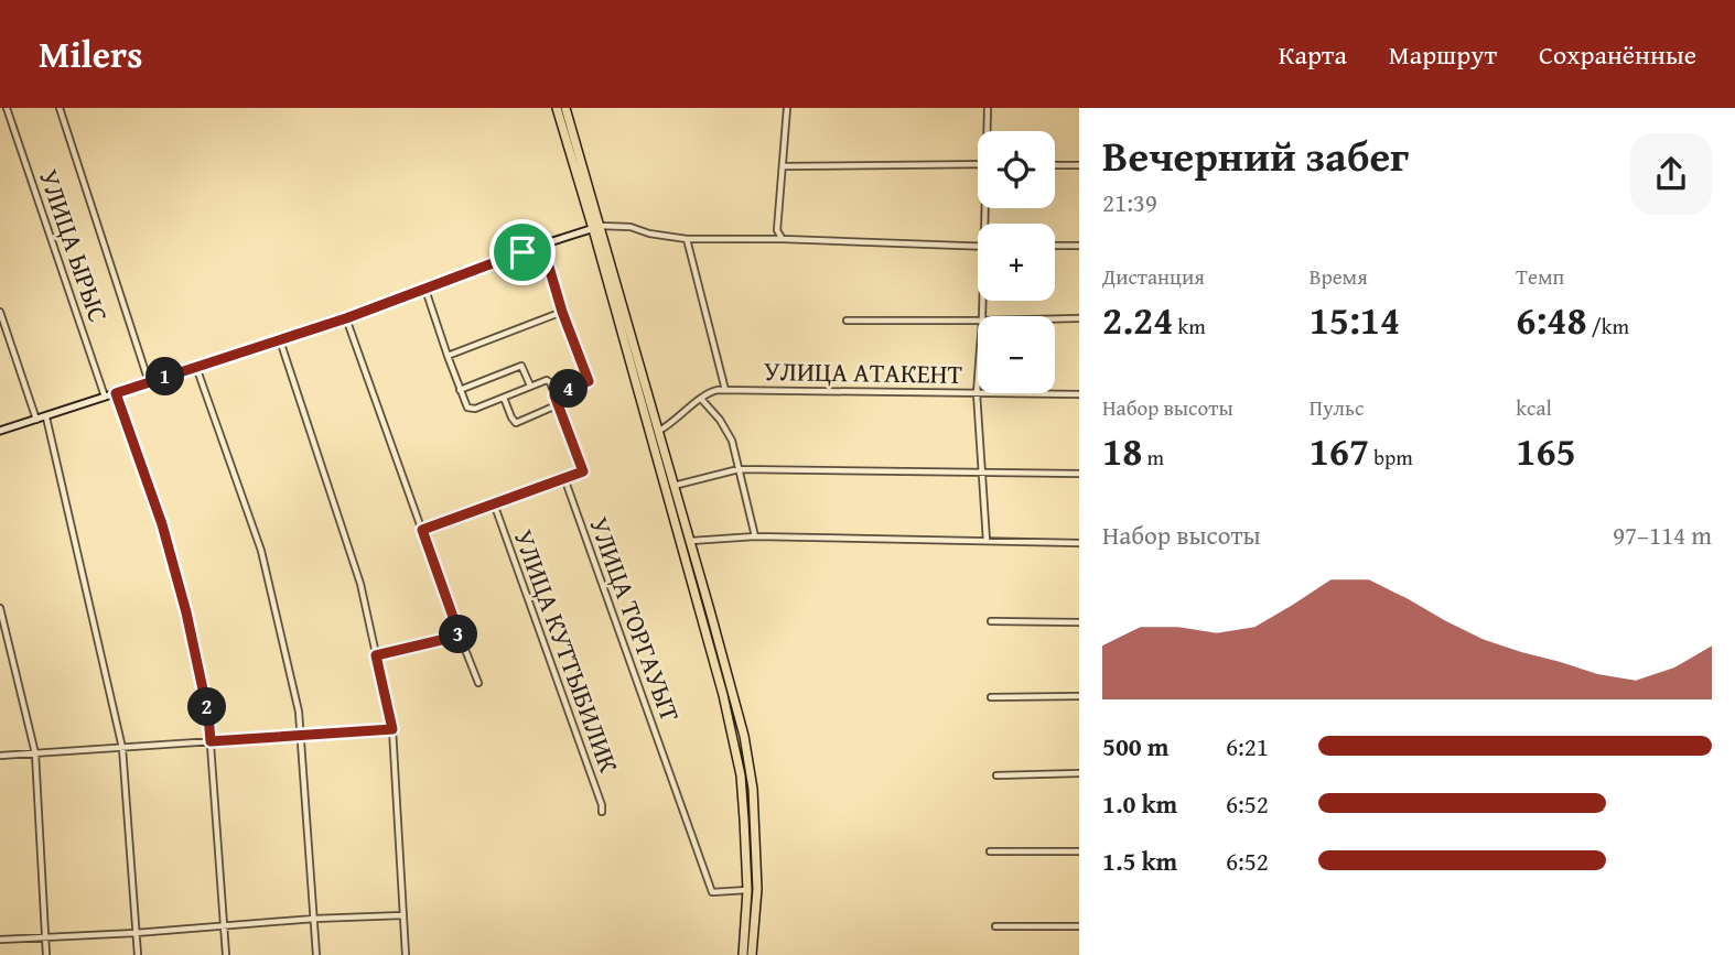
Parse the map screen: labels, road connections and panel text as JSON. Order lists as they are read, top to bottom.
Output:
{
  "streets": {
    "street": [
      "УЛИЦА ЫРЫС",
      "УЛИЦА АТАКЕНТ",
      "УЛИЦА ТОРГАУЫТ",
      "УЛИЦА КУТТЫБИЛИК"
    ]
  },
  "page": {
    "header": "Milers",
    "nav": ["Карта", "Маршрут", "Сохранённые"],
    "heading": ["Вечерний забег", "21:39"],
    "map_buttons": ["+", "−"],
    "stats": [
      ["Дистанция", "2.24 km"],
      ["Время", "15:14"],
      ["Темп", "6:48 /km"],
      ["Набор высоты", "18 m"],
      ["Пульс", "167 bpm"],
      ["kcal", "165"]
    ],
    "pins": [
      "1",
      "4",
      "3",
      "2"
    ],
    "chart": ["Набор высоты", "97–114 m"],
    "list": [
      {
        "name": "500 m",
        "note": "6:21"
      },
      {
        "name": "1.0 km",
        "note": "6:52"
      },
      {
        "name": "1.5 km",
        "note": "6:52"
      }
    ]
  }
}
